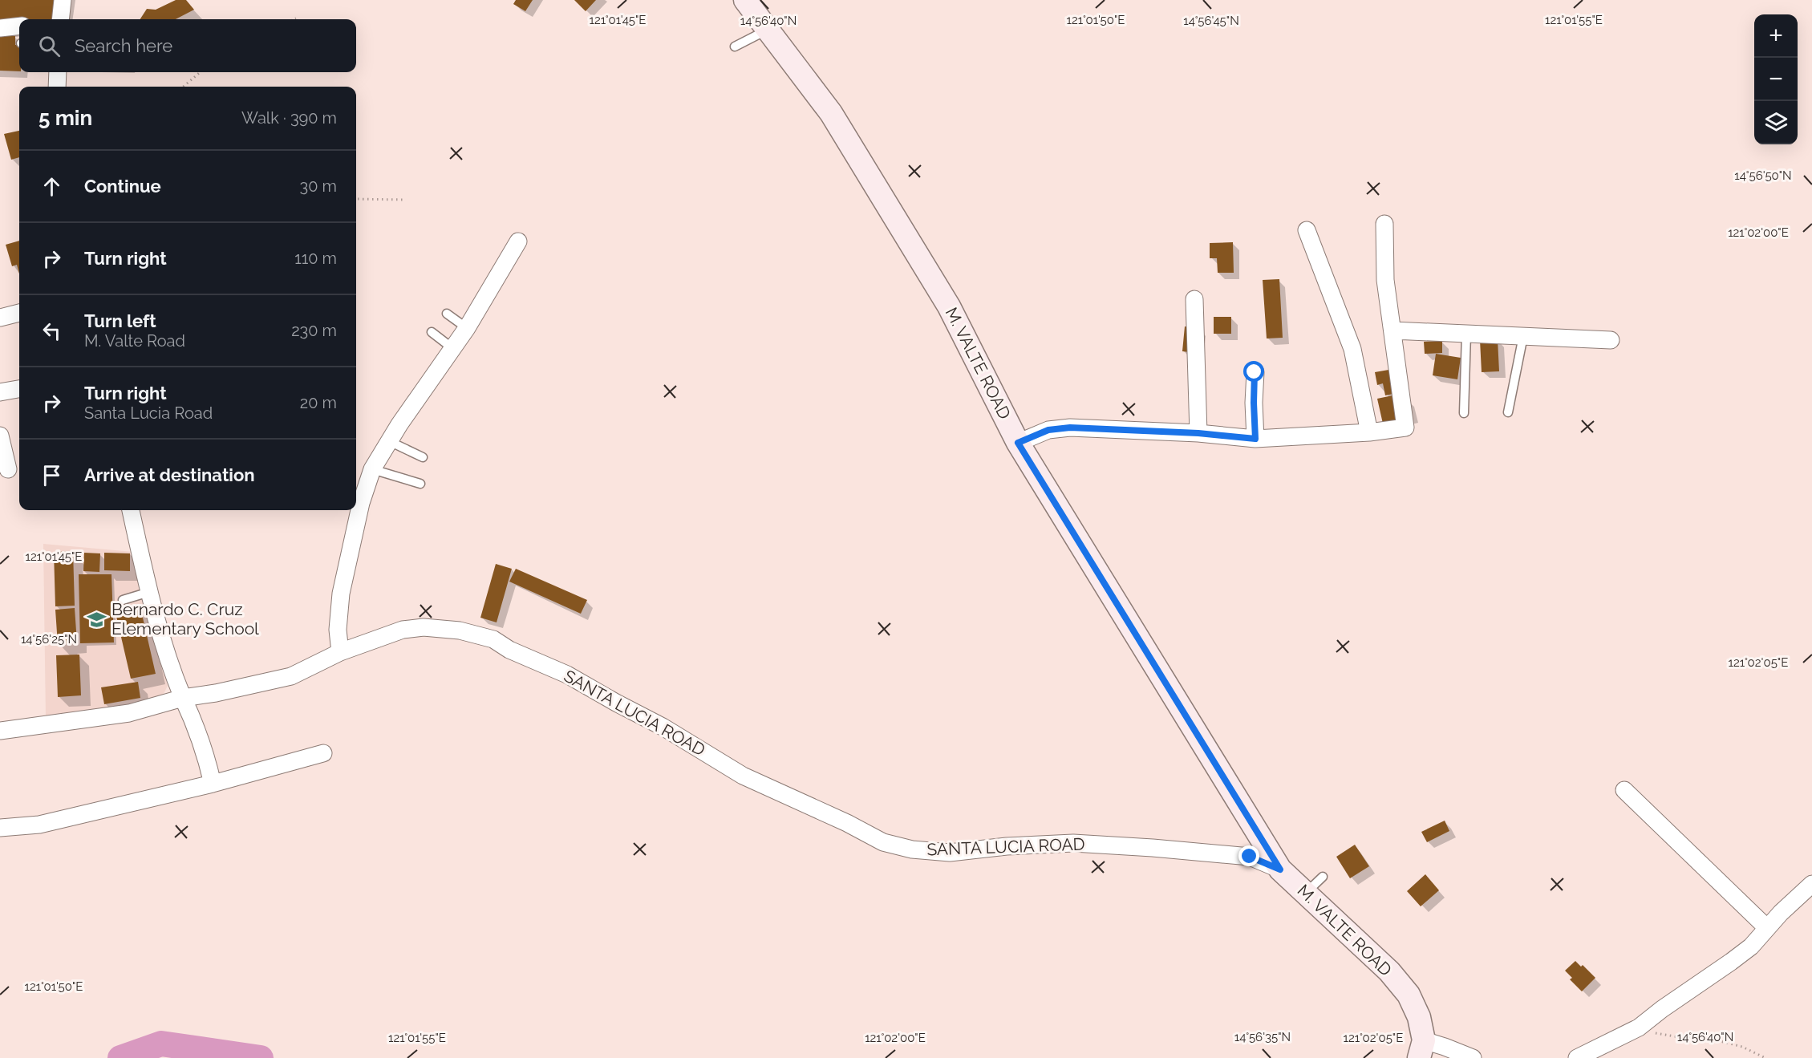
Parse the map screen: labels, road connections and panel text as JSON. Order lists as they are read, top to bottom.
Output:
{
  "streets": {
    "main road": ["M. VALTE ROAD"],
    "street": ["SANTA LUCIA ROAD"]
  },
  "crossings": [
    ["M. VALTE ROAD", "SANTA LUCIA ROAD"]
  ],
  "places": {
    "school or university": ["Bernardo C. Cruz Elementary School"]
  },
  "page": {
    "map_buttons": ["+", "−"],
    "search": "Search here",
    "heading": ["5 min", "Walk · 390 m"],
    "list": [
      ["Continue", "30 m"],
      ["Turn right", "110 m"],
      ["Turn left", "M. Valte Road", "230 m"],
      ["Turn right", "Santa Lucia Road", "20 m"],
      "Arrive at destination"
    ]
  },
  "coordinates": [
    "121°01'45\"E",
    "121°01'50\"E",
    "121°01'55\"E",
    "14°56'40\"N",
    "14°56'45\"N",
    "14°56'50\"N",
    "121°02'00\"E",
    "14°56'25\"N",
    "121°02'05\"E",
    "14°56'35\"N"
  ]
}
